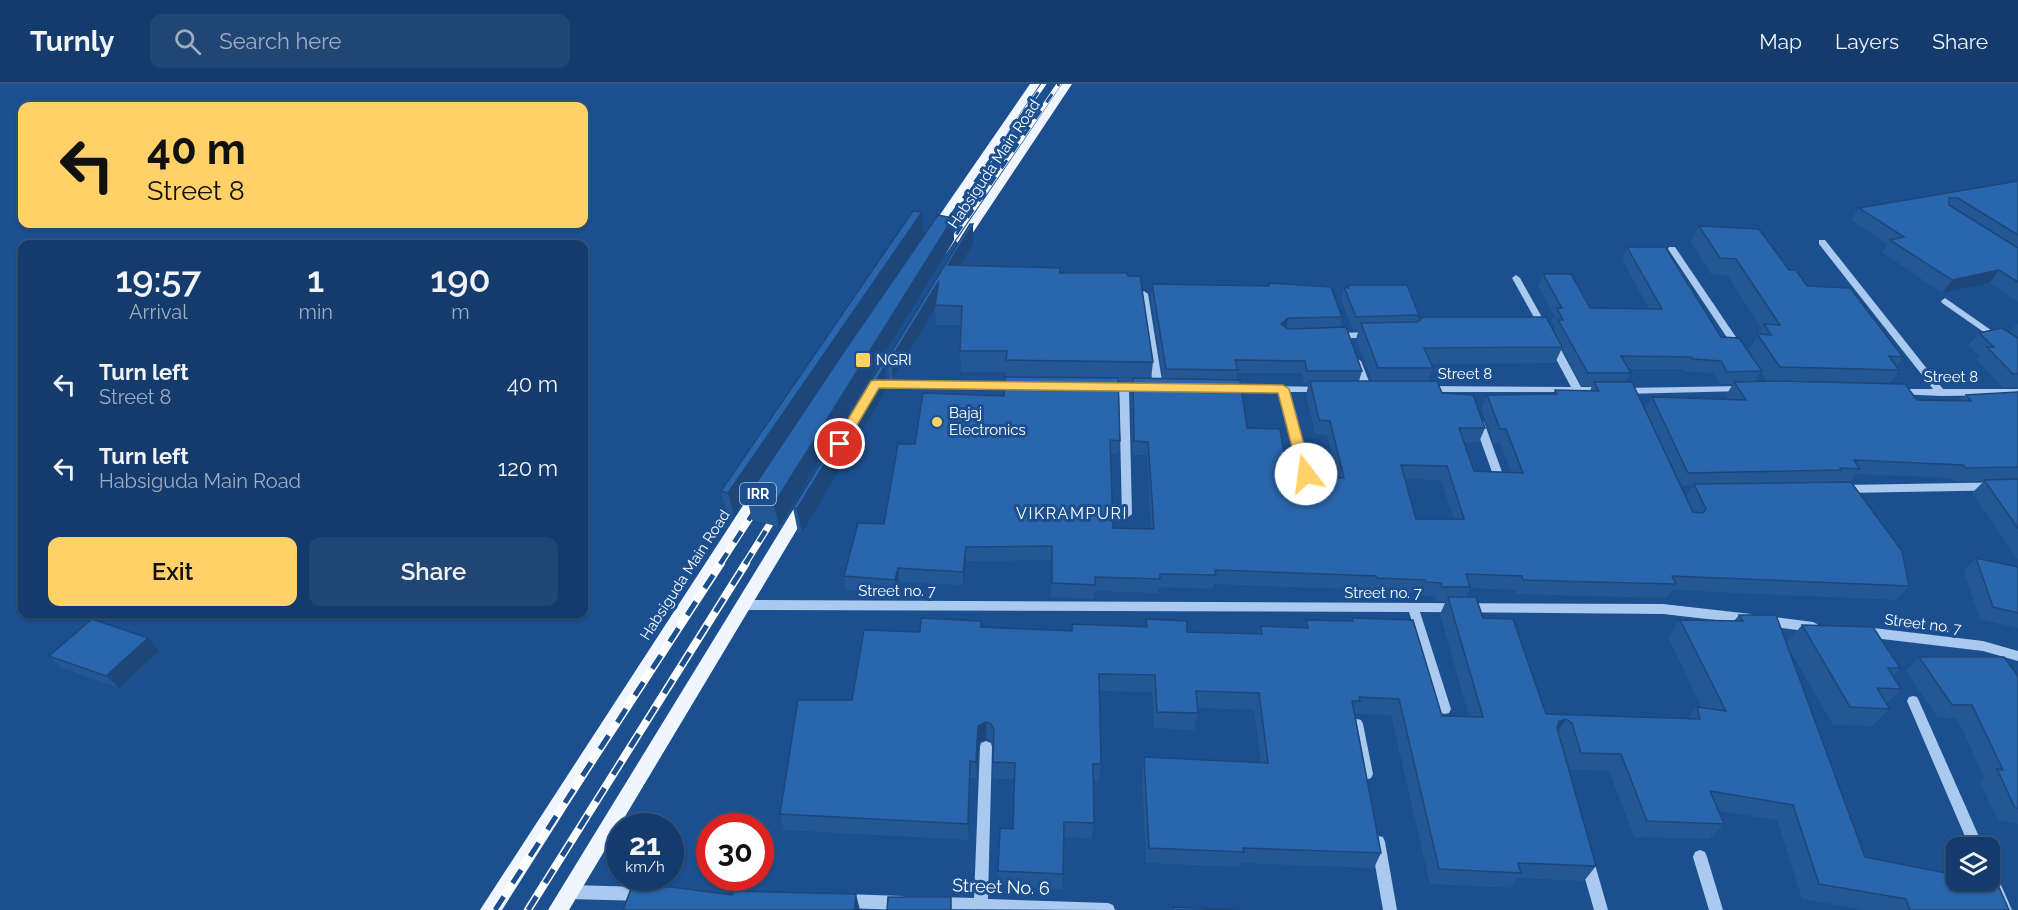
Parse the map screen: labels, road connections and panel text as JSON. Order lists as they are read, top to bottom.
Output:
{
  "streets": {
    "main road": ["Habsiguda Main Road", "IRR"],
    "street": ["Street 8", "Street no. 7", "Street No. 6"]
  },
  "districts": ["VIKRAMPURI"],
  "places": {
    "transit": ["NGRI"],
    "other": ["Bajaj Electronics"]
  },
  "page": {
    "header": "Turnly",
    "search": "Search here",
    "nav": ["Map", "Layers", "Share"],
    "turn": ["40 m", "Street 8"],
    "eta": [
      "19:57",
      "Arrival",
      "1",
      "min",
      "190",
      "m"
    ],
    "list": [
      {
        "name": "Turn left",
        "note": "Street 8",
        "value": "40 m"
      },
      {
        "name": "Turn left",
        "note": "Habsiguda Main Road",
        "value": "120 m"
      }
    ],
    "buttons": ["Exit", "Share"],
    "speed": "21 km/h",
    "limit": "30"
  }
}
